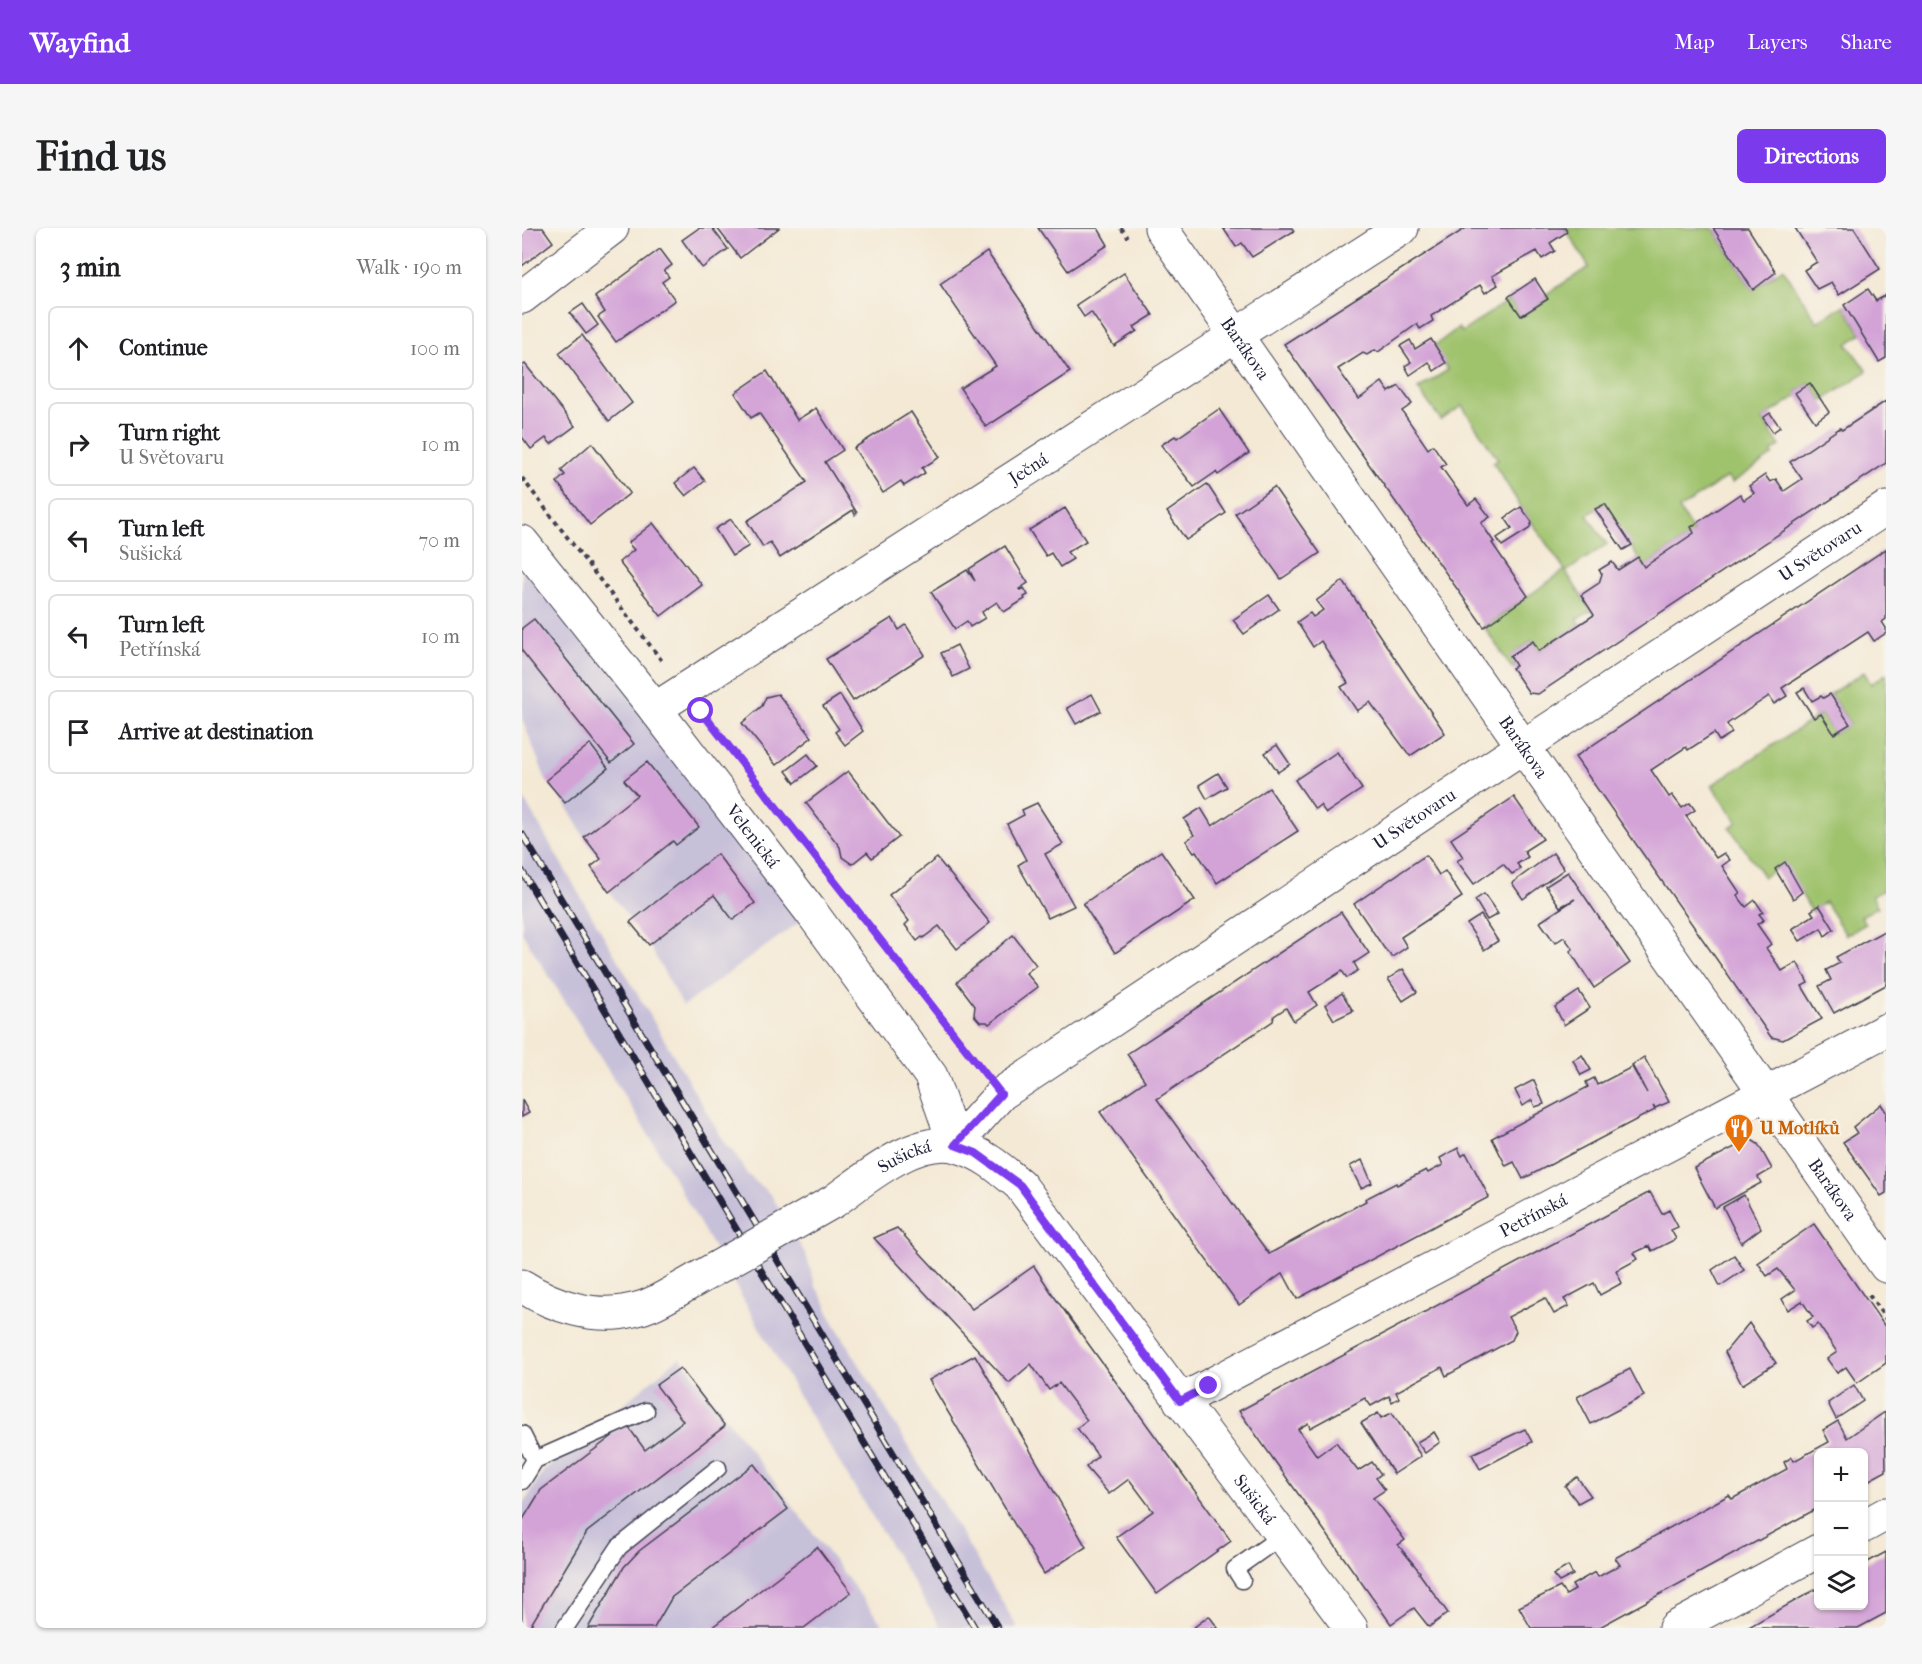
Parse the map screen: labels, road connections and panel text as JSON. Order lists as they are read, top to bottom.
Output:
{
  "streets": {
    "street": [
      "Barákova",
      "Ječná",
      "U Světovaru",
      "Velenická",
      "Sušická",
      "Petřínská"
    ]
  },
  "crossings": [
    ["Barákova", "Ječná"],
    ["Barákova", "U Světovaru"],
    ["Barákova", "Petřínská"],
    ["Ječná", "Velenická"],
    ["U Světovaru", "Velenická"],
    ["U Světovaru", "Sušická"],
    ["Velenická", "Sušická"],
    ["Sušická", "Petřínská"]
  ],
  "places": {
    "restaurant": ["U Motlíků"]
  },
  "page": {
    "header": "Wayfind",
    "nav": ["Map", "Layers", "Share"],
    "buttons": "Directions",
    "title": "Find us",
    "heading": ["3 min", "Walk · 190 m"],
    "list": [
      ["Continue", "100 m"],
      ["Turn right", "U Světovaru", "10 m"],
      ["Turn left", "Sušická", "70 m"],
      ["Turn left", "Petřínská", "10 m"],
      "Arrive at destination"
    ],
    "map_buttons": ["+", "−"]
  }
}
